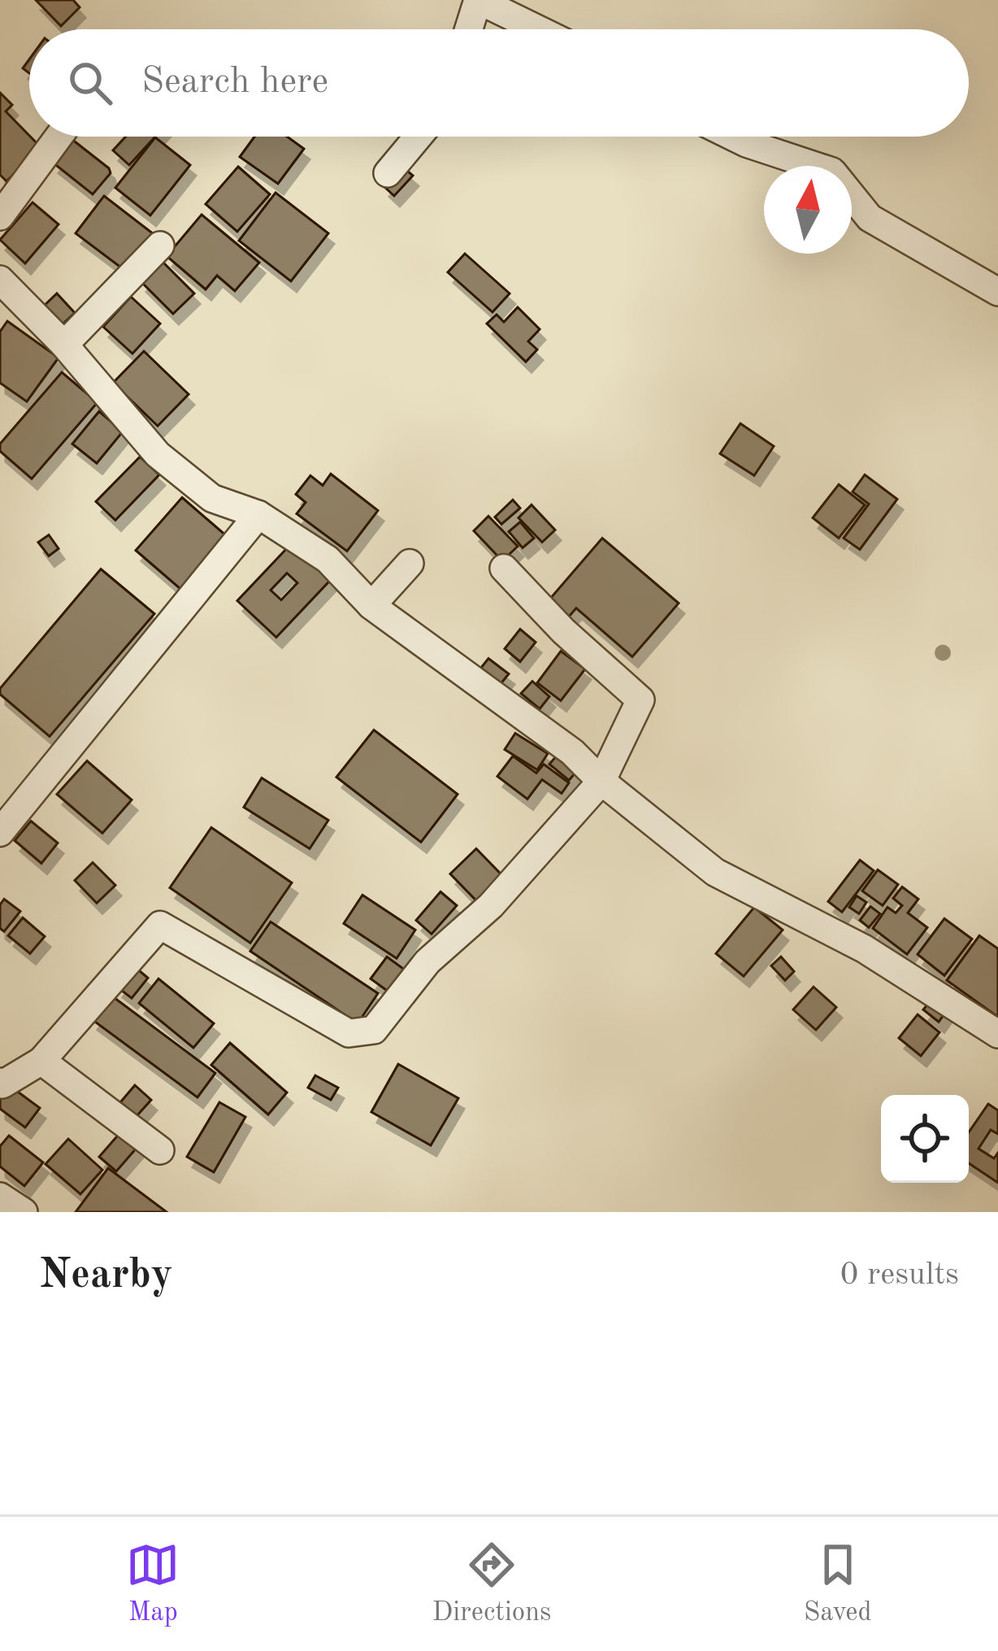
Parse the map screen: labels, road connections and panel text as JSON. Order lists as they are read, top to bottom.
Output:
{
  "north": "top",
  "page": {
    "search": "Search here",
    "heading": ["Nearby", "0 results"],
    "nav": ["Map", "Directions", "Saved"]
  }
}
